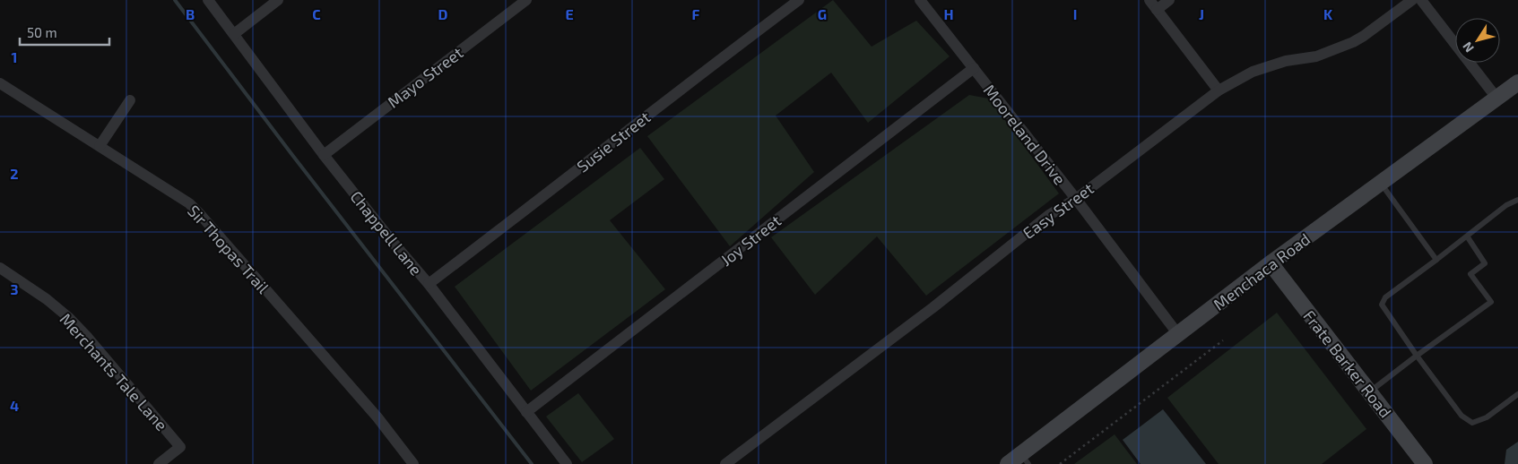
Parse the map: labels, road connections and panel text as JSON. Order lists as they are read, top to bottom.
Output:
{
  "streets": {
    "main road": ["Menchaca Road", "Frate Barker Road"],
    "street": [
      "Mayo Street",
      "Mooreland Drive",
      "Susie Street",
      "Easy Street",
      "Chappell Lane",
      "Joy Street",
      "Sir Thopas Trail",
      "Merchants Tale Lane"
    ]
  },
  "crossings": [
    ["Mayo Street", "Chappell Lane"],
    ["Mooreland Drive", "Easy Street"],
    ["Mooreland Drive", "Joy Street"],
    ["Mooreland Drive", "Menchaca Road"],
    ["Susie Street", "Chappell Lane"],
    ["Chappell Lane", "Joy Street"],
    ["Menchaca Road", "Frate Barker Road"]
  ],
  "scale_bar": "50 m",
  "north": "bottom left",
  "grid": {
    "columns": [
      "B",
      "C",
      "D",
      "E",
      "F",
      "G",
      "H",
      "I",
      "J",
      "K"
    ],
    "rows": [
      "1",
      "2",
      "3",
      "4"
    ]
  }
}
